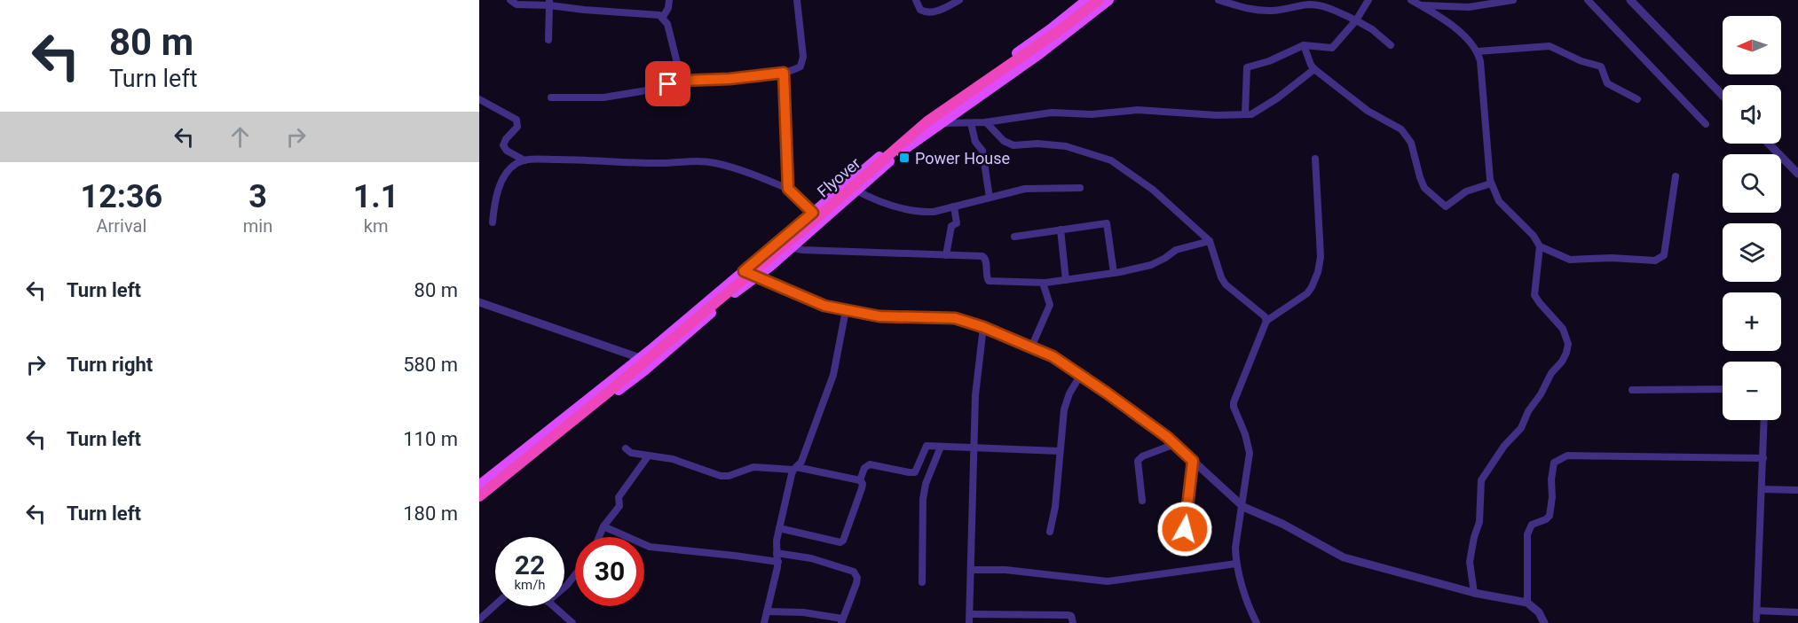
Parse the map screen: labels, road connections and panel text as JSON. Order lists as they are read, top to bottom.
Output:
{
  "streets": {
    "highway": ["Flyover"]
  },
  "places": {
    "transit": ["Power House"]
  },
  "north": "left",
  "page": {
    "turn": ["80 m", "Turn left"],
    "map_buttons": ["+", "−"],
    "eta": [
      "12:36",
      "Arrival",
      "3",
      "min",
      "1.1",
      "km"
    ],
    "list": [
      {
        "name": "Turn left",
        "value": "80 m"
      },
      {
        "name": "Turn right",
        "value": "580 m"
      },
      {
        "name": "Turn left",
        "value": "110 m"
      },
      {
        "name": "Turn left",
        "value": "180 m"
      }
    ],
    "speed": "22 km/h",
    "limit": "30"
  }
}
